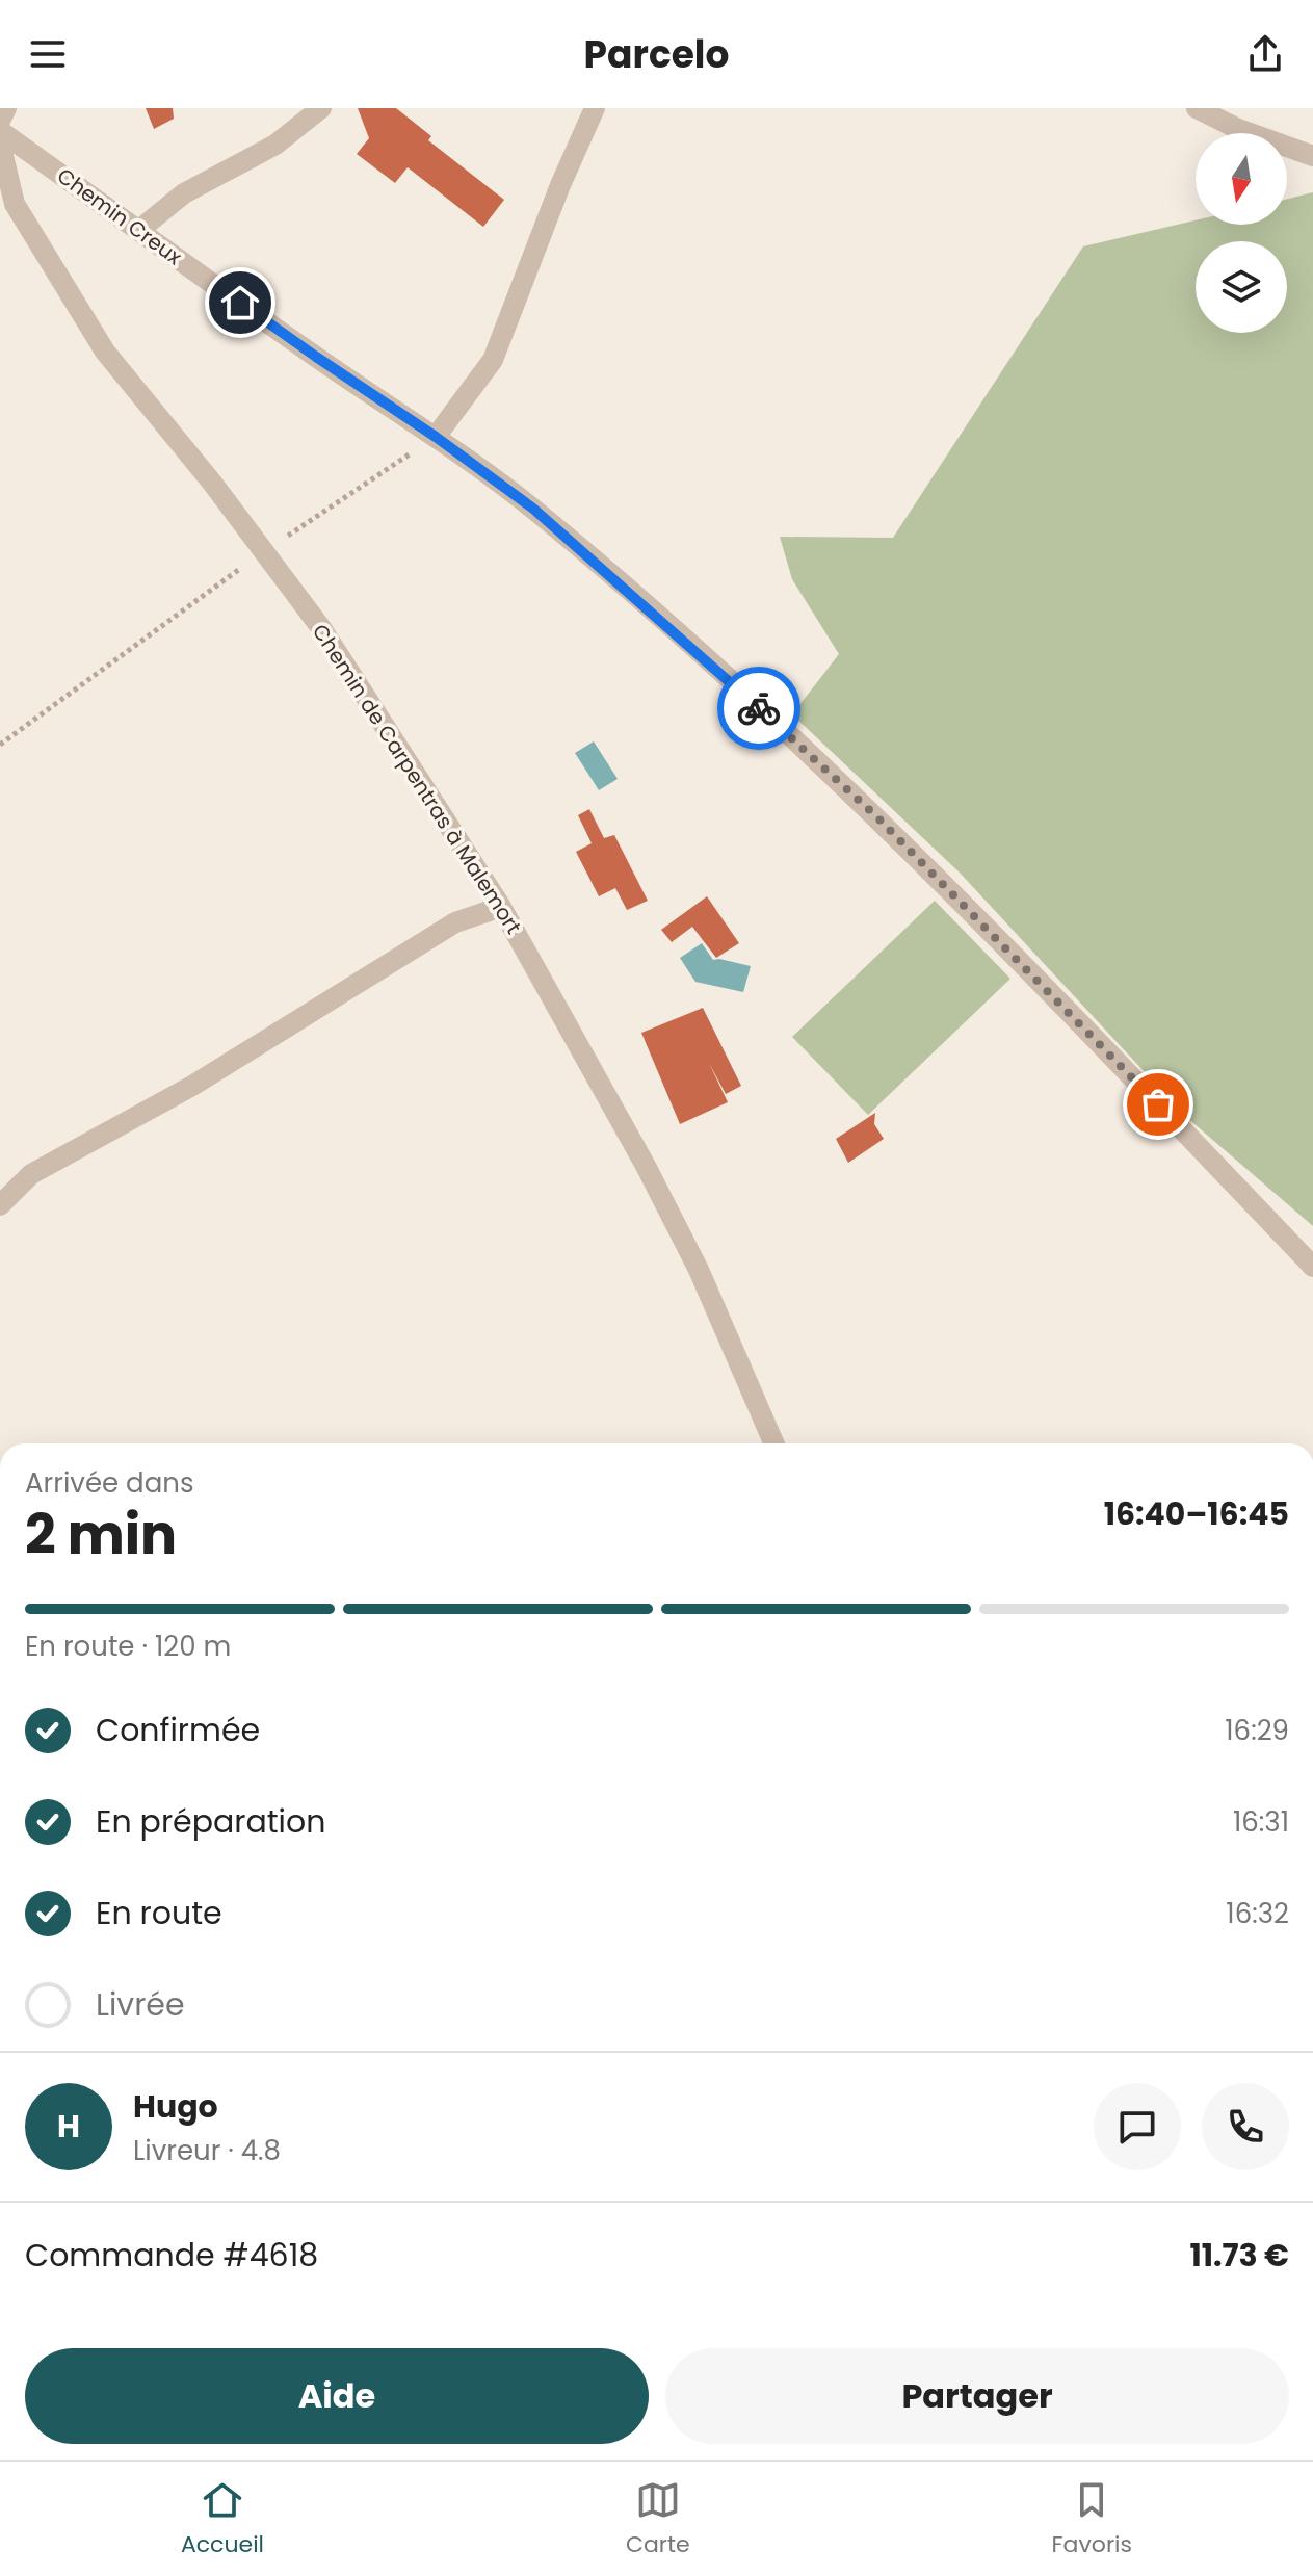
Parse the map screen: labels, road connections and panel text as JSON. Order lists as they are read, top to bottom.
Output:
{
  "streets": {
    "street": ["Chemin Creux", "Chemin de Carpentras à Malemort"]
  },
  "north": "bottom",
  "page": {
    "header": "Parcelo",
    "heading": ["2 min", "Arrivée dans", "16:40–16:45"],
    "panel": [
      "Hugo",
      "Livreur · 4.8",
      "Commande #4618",
      "11.73 €"
    ],
    "bar": "En route · 120 m",
    "list": [
      ["Confirmée", "16:29"],
      ["En préparation", "16:31"],
      ["En route", "16:32"],
      "Livrée"
    ],
    "round": "H",
    "buttons": ["Aide", "Partager"],
    "tabs": ["Accueil", "Carte", "Favoris"]
  }
}
